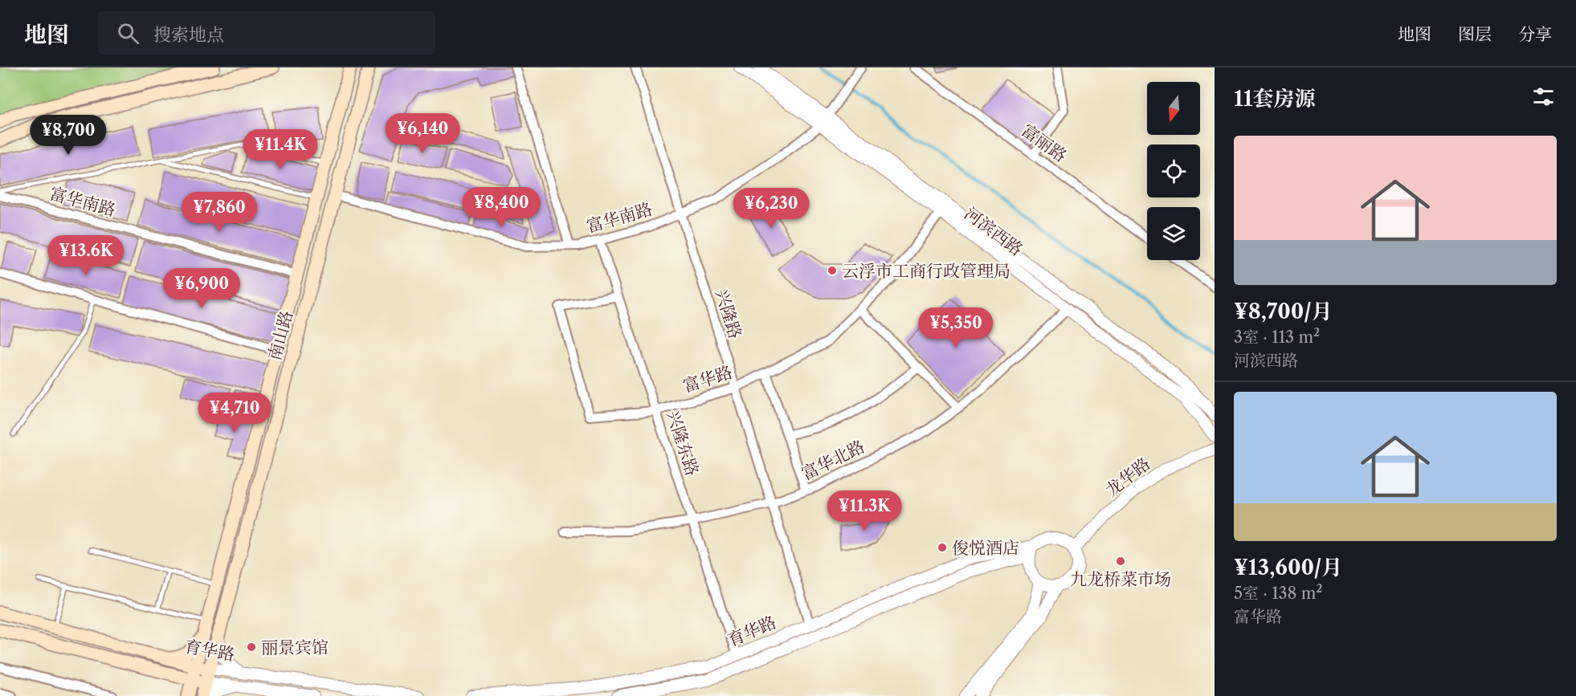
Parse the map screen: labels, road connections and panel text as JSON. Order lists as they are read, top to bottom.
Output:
{
  "streets": {
    "main road": ["南山路", "育华路"],
    "street": [
      "富丽路",
      "富华南路",
      "河滨西路",
      "兴隆路",
      "富华路",
      "兴隆东路",
      "富华北路",
      "龙华路"
    ]
  },
  "crossings": [
    ["富华南路", "河滨西路"],
    ["富华南路", "兴隆路"],
    ["富华南路", "南山路"],
    ["富华南路", "兴隆东路"],
    ["河滨西路", "富华路"],
    ["河滨西路", "富华北路"],
    ["兴隆路", "富华路"],
    ["兴隆路", "富华北路"],
    ["兴隆路", "育华路"],
    ["南山路", "育华路"],
    ["富华路", "兴隆东路"],
    ["兴隆东路", "富华北路"],
    ["兴隆东路", "育华路"],
    ["龙华路", "育华路"]
  ],
  "places": [
    "云浮市工商行政管理局",
    "俊悦酒店",
    "九龙桥菜市场",
    "丽景宾馆"
  ],
  "north": "bottom",
  "page": {
    "header": "地图",
    "search": "搜索地点",
    "nav": ["地图", "图层", "分享"],
    "heading": "11套房源",
    "price": [
      "¥6,140",
      "¥8,700",
      "¥11.4K",
      "¥8,400",
      "¥6,230",
      "¥7,860",
      "¥13.6K",
      "¥6,900",
      "¥5,350",
      "¥4,710",
      "¥11.3K"
    ],
    "list": [
      {
        "name": "¥8,700/月",
        "note": "3室 · 113 m² · 河滨西路"
      },
      {
        "name": "¥13,600/月",
        "note": "5室 · 138 m² · 富华路"
      }
    ]
  }
}
